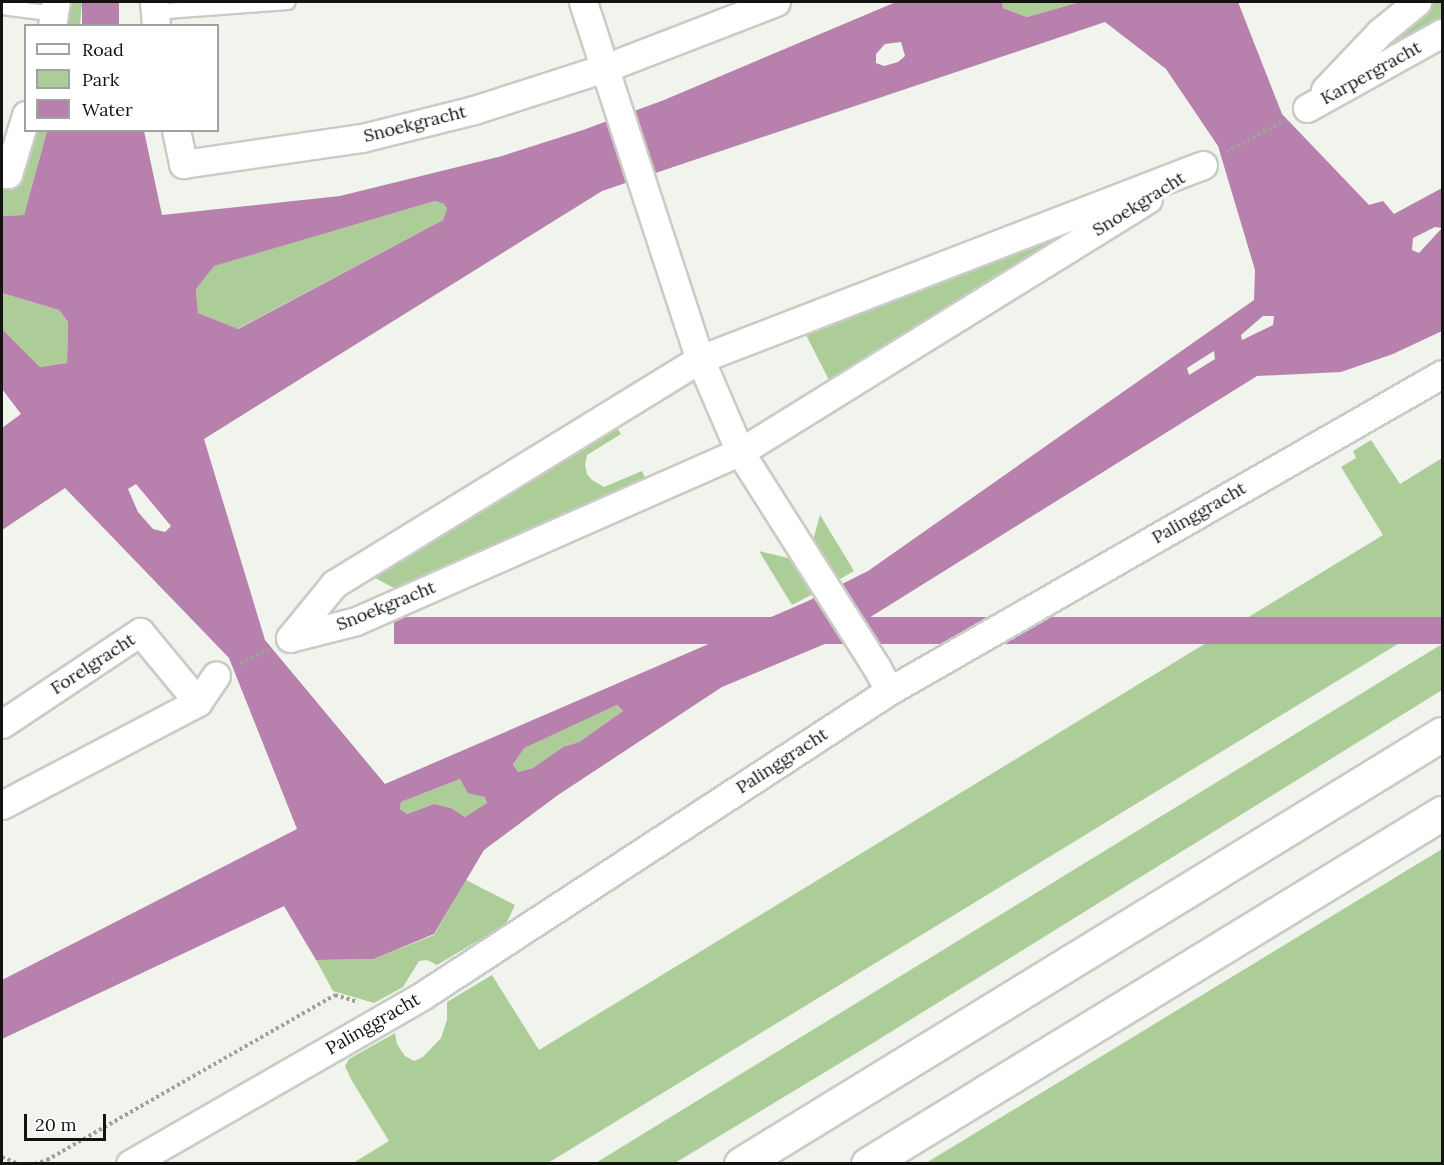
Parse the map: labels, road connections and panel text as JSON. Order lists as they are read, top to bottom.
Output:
{
  "streets": {
    "street": [
      "Karpergracht",
      "Snoekgracht",
      "Palinggracht",
      "Forelgracht"
    ]
  },
  "legend": ["Road", "Park", "Water"],
  "scale_bar": "20 m"
}
